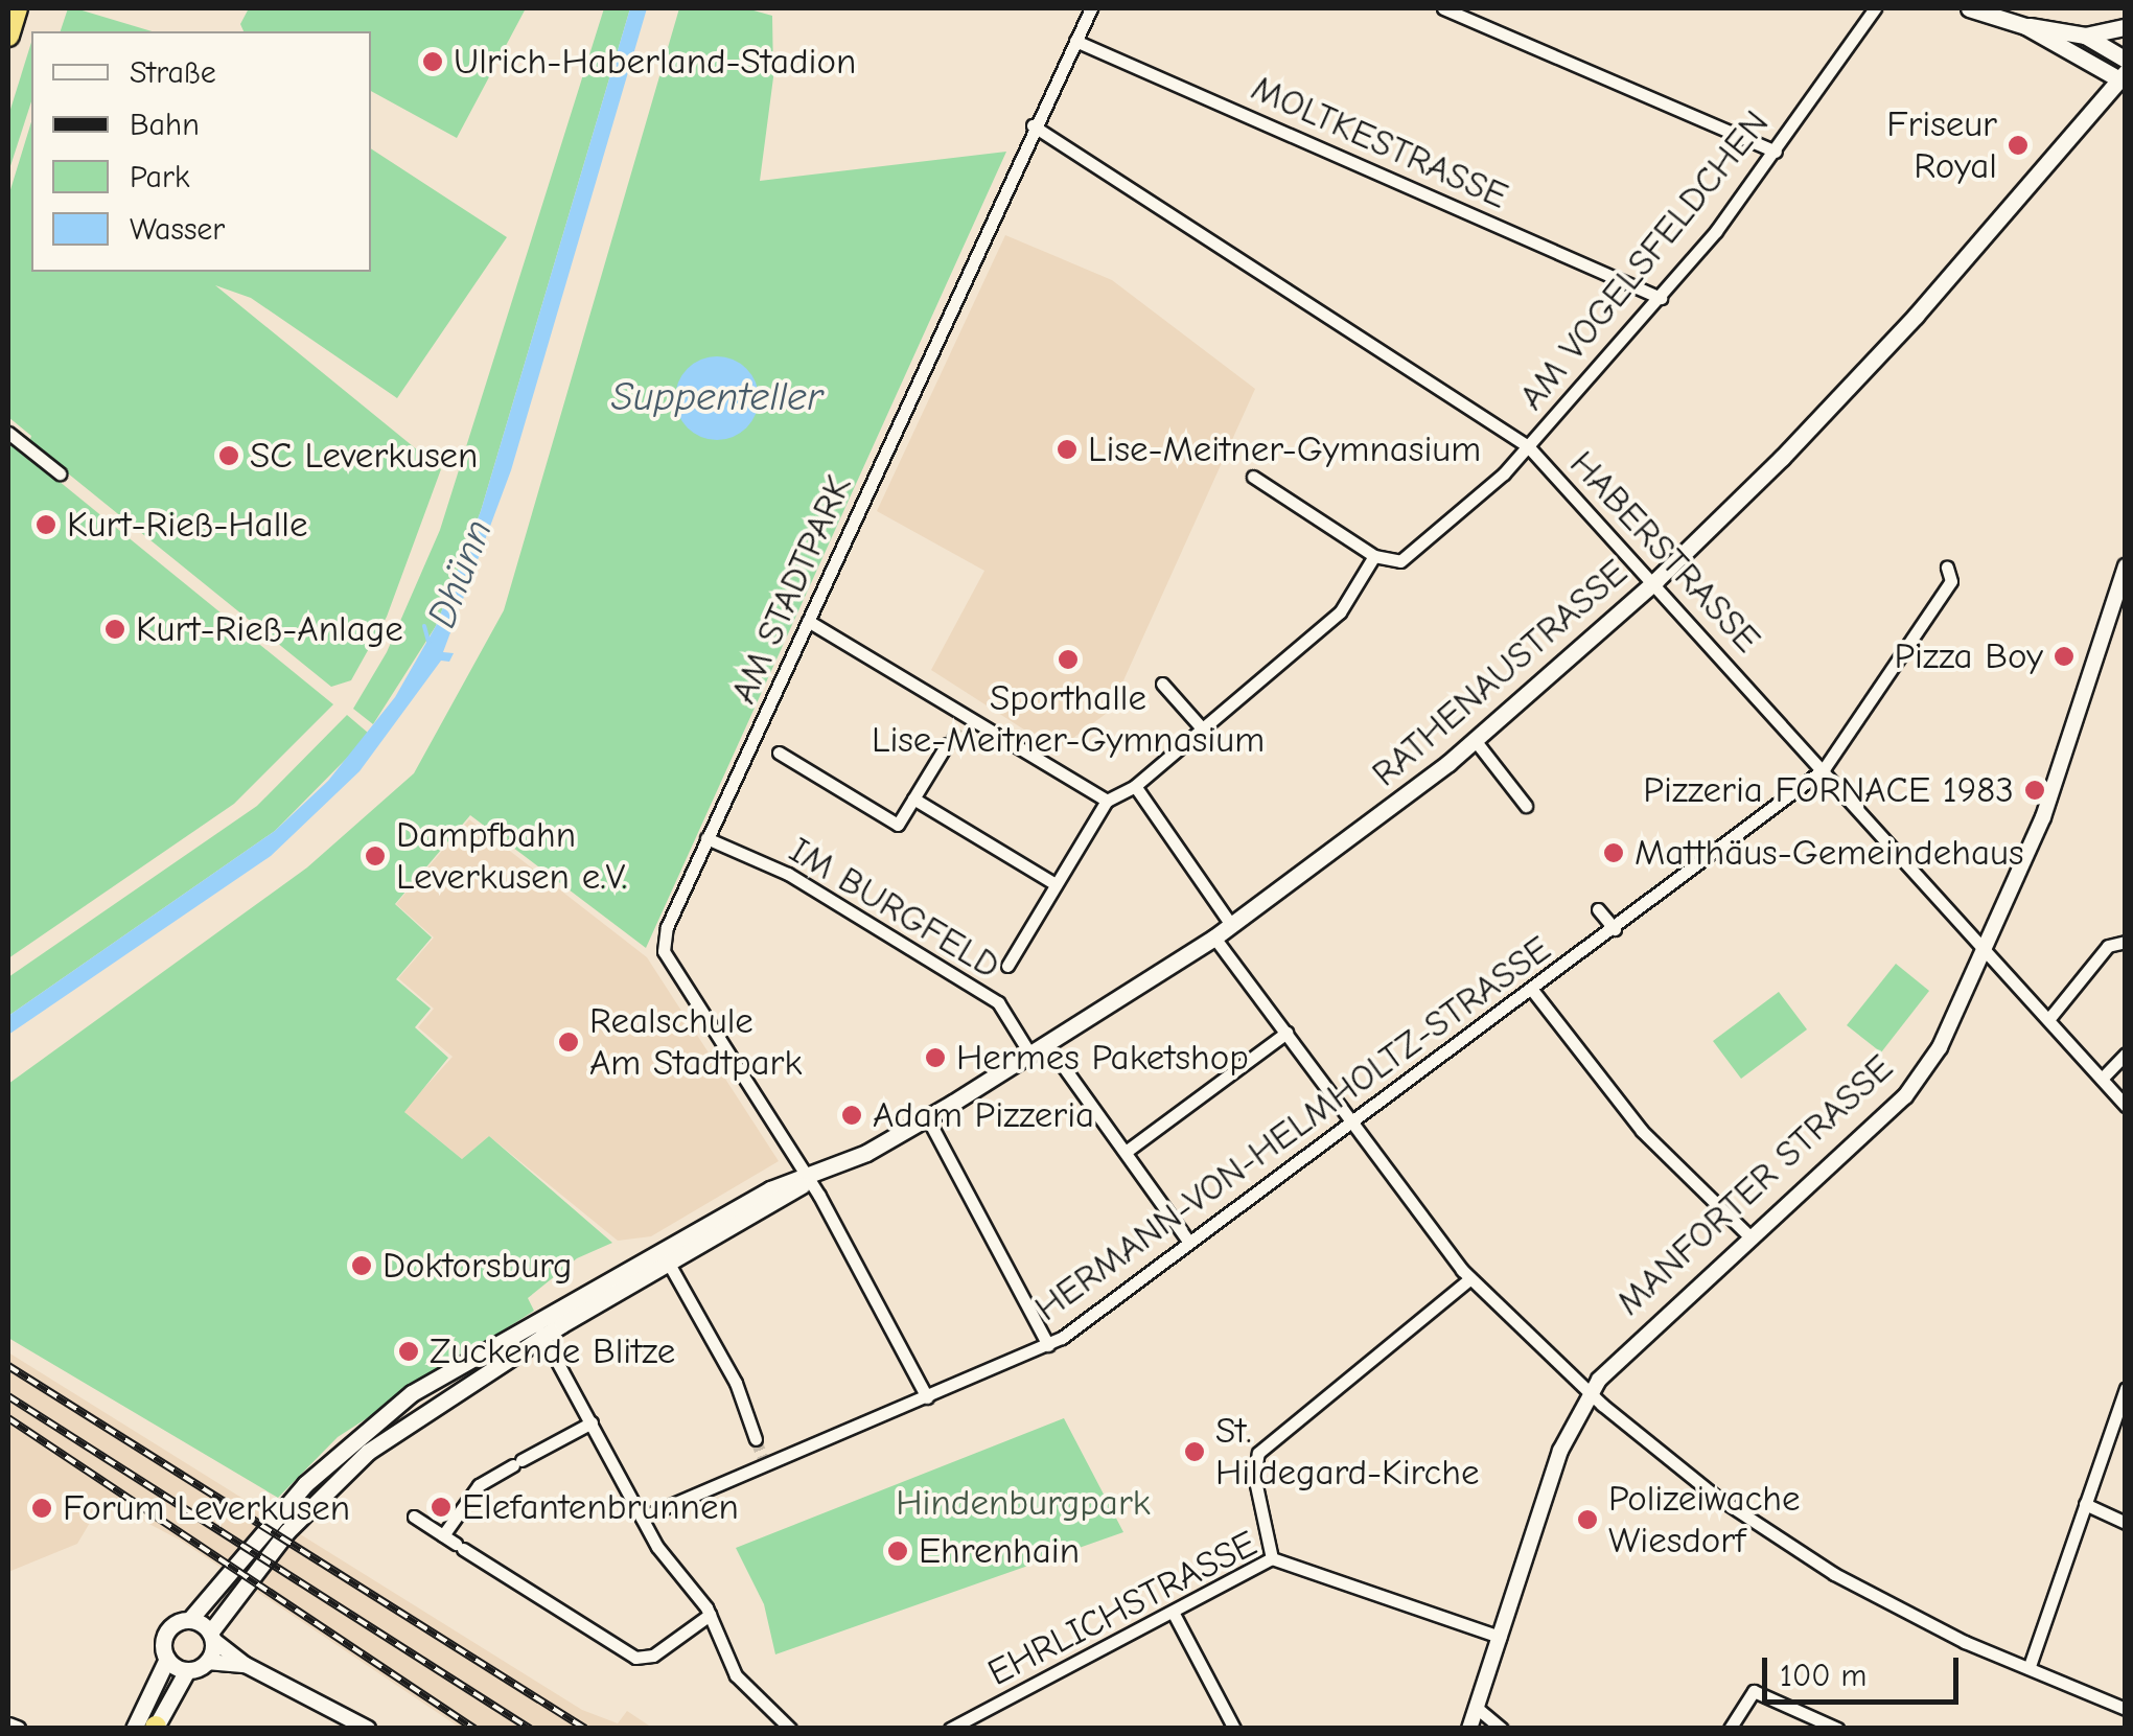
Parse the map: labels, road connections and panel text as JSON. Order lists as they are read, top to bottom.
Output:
{
  "streets": {
    "main road": ["RATHENAUSTRASSE"],
    "street": [
      "MOLTKESTRASSE",
      "AM VOGELSFELDCHEN",
      "HABERSTRASSE",
      "AM STADTPARK",
      "IM BURGFELD",
      "HERMANN-VON-HELMHOLTZ-STRASSE",
      "MANFORTER STRASSE",
      "EHRLICHSTRASSE"
    ]
  },
  "crossings": [
    ["MOLTKESTRASSE", "AM VOGELSFELDCHEN"],
    ["MOLTKESTRASSE", "AM STADTPARK"],
    ["AM VOGELSFELDCHEN", "HABERSTRASSE"],
    ["HABERSTRASSE", "AM STADTPARK"],
    ["HABERSTRASSE", "RATHENAUSTRASSE"],
    ["HABERSTRASSE", "HERMANN-VON-HELMHOLTZ-STRASSE"],
    ["HABERSTRASSE", "MANFORTER STRASSE"],
    ["AM STADTPARK", "RATHENAUSTRASSE"],
    ["AM STADTPARK", "IM BURGFELD"],
    ["RATHENAUSTRASSE", "IM BURGFELD"],
    ["IM BURGFELD", "HERMANN-VON-HELMHOLTZ-STRASSE"],
    ["MANFORTER STRASSE", "EHRLICHSTRASSE"]
  ],
  "water": ["Suppenteller", "Dhünn"],
  "parks": ["Hindenburgpark"],
  "places": [
    "Ulrich-Haberland-Stadion",
    "Friseur Royal",
    "Lise-Meitner-Gymnasium",
    "SC Leverkusen",
    "Kurt-Rieß-Halle",
    "Kurt-Rieß-Anlage",
    "Pizza Boy",
    "Sporthalle Lise-Meitner-Gymnasium",
    "Pizzeria FORNACE 1983",
    "Matthäus-Gemeindehaus",
    "Dampfbahn Leverkusen e.V.",
    "Realschule Am Stadtpark",
    "Hermes Paketshop",
    "Adam Pizzeria",
    "Doktorsburg",
    "Zuckende Blitze",
    "St. Hildegard-Kirche",
    "Elefantenbrunnen",
    "Forum Leverkusen",
    "Polizeiwache Wiesdorf",
    "Ehrenhain"
  ],
  "legend": [
    "Straße",
    "Bahn",
    "Park",
    "Wasser"
  ],
  "scale_bar": "100 m"
}
